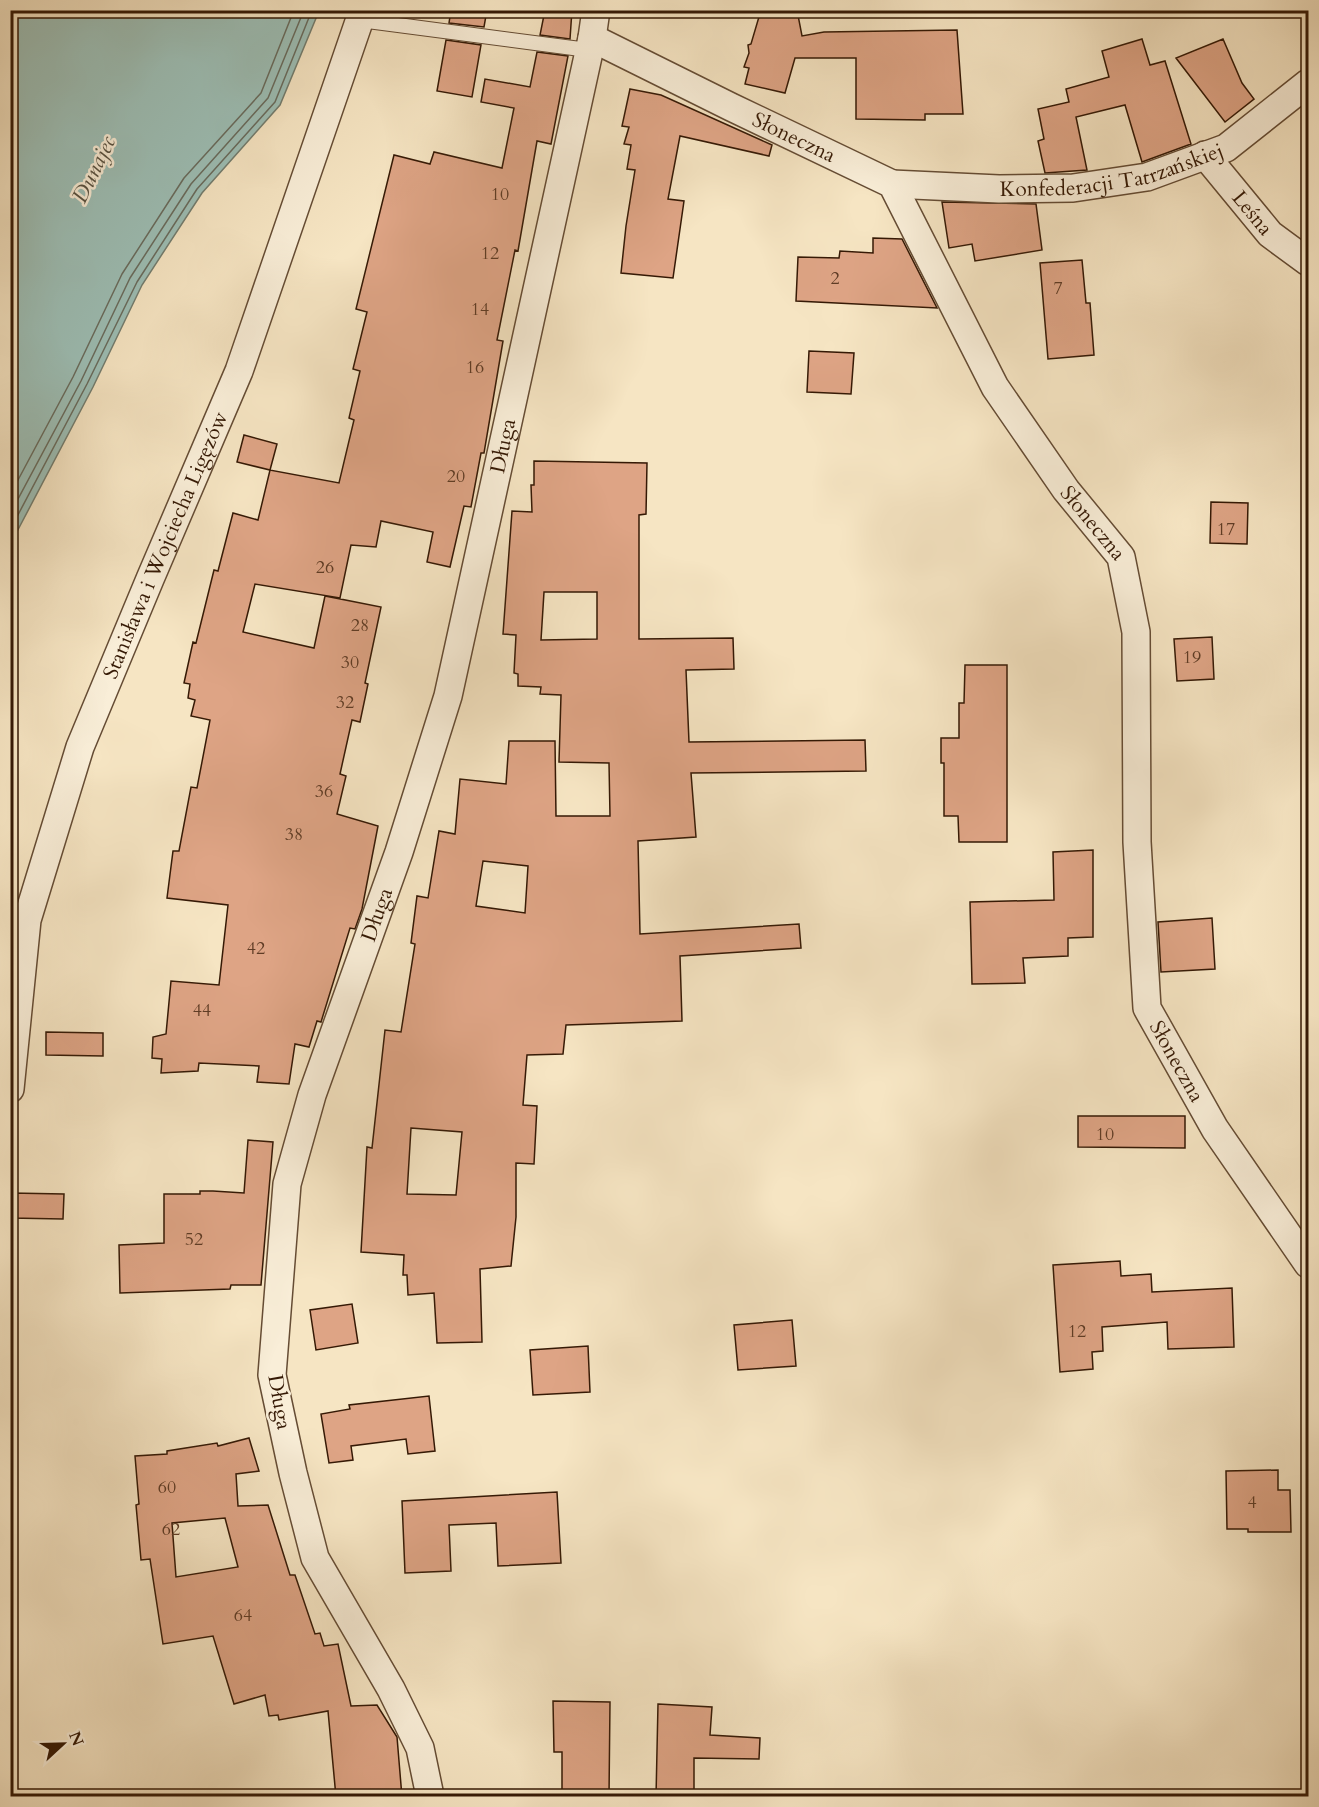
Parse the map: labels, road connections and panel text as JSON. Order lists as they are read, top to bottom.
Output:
{
  "streets": {
    "street": [
      "Słoneczna",
      "Konfederacji Tatrzańskiej",
      "Leśna",
      "Długa",
      "Stanisława i Wojciecha Ligęzów"
    ]
  },
  "crossings": [
    ["Słoneczna", "Konfederacji Tatrzańskiej"],
    ["Słoneczna", "Długa"],
    ["Konfederacji Tatrzańskiej", "Leśna"]
  ],
  "water": ["Dunajec"],
  "house_numbers": [
    "10",
    "12",
    "2",
    "7",
    "14",
    "16",
    "20",
    "17",
    "26",
    "28",
    "19",
    "30",
    "32",
    "36",
    "38",
    "42",
    "44",
    "10",
    "52",
    "12",
    "60",
    "4",
    "62",
    "64"
  ],
  "north": "right"
}
